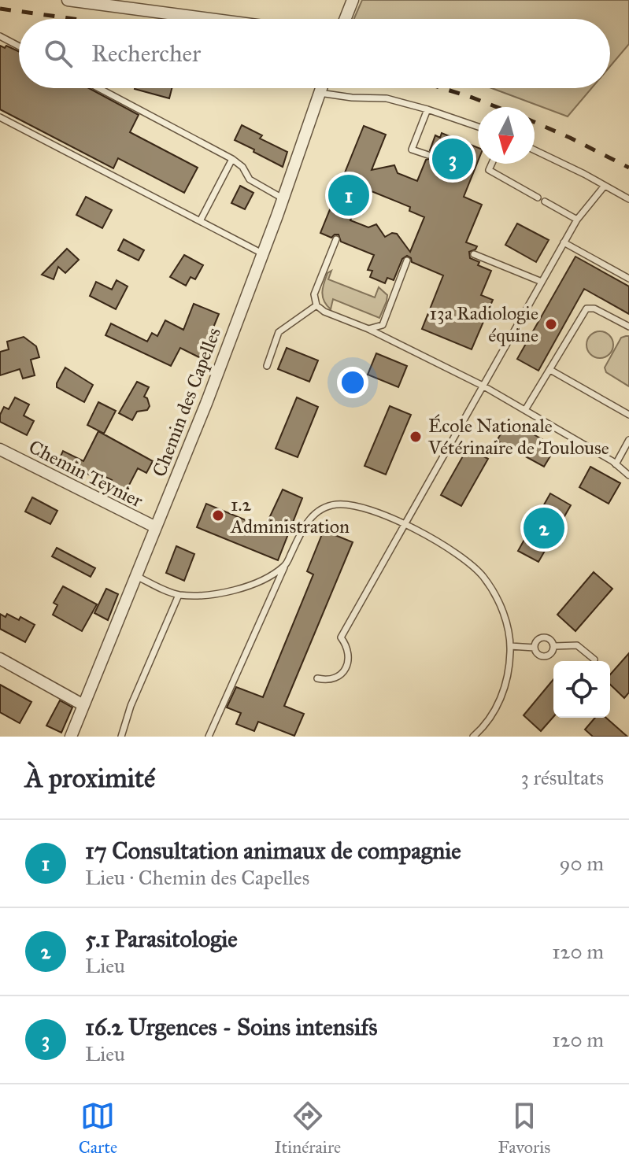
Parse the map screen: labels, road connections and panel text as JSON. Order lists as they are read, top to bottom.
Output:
{
  "streets": {
    "street": ["Chemin des Capelles", "Chemin Teynier"]
  },
  "crossings": [
    ["Chemin des Capelles", "Chemin Teynier"]
  ],
  "places": ["13a Radiologie équine", "École Nationale Vétérinaire de Toulouse", "1.2 Administration"],
  "north": "bottom",
  "page": {
    "search": "Rechercher",
    "pins": ["3", "1", "2"],
    "heading": ["À proximité", "3 résultats"],
    "list": [
      {
        "mark": "1",
        "name": "17 Consultation animaux de compagnie",
        "note": "Lieu · Chemin des Capelles",
        "value": "90 m"
      },
      {
        "mark": "2",
        "name": "5.1 Parasitologie",
        "note": "Lieu",
        "value": "120 m"
      },
      {
        "mark": "3",
        "name": "16.2 Urgences - Soins intensifs",
        "note": "Lieu",
        "value": "120 m"
      }
    ],
    "nav": ["Carte", "Itinéraire", "Favoris"]
  }
}
